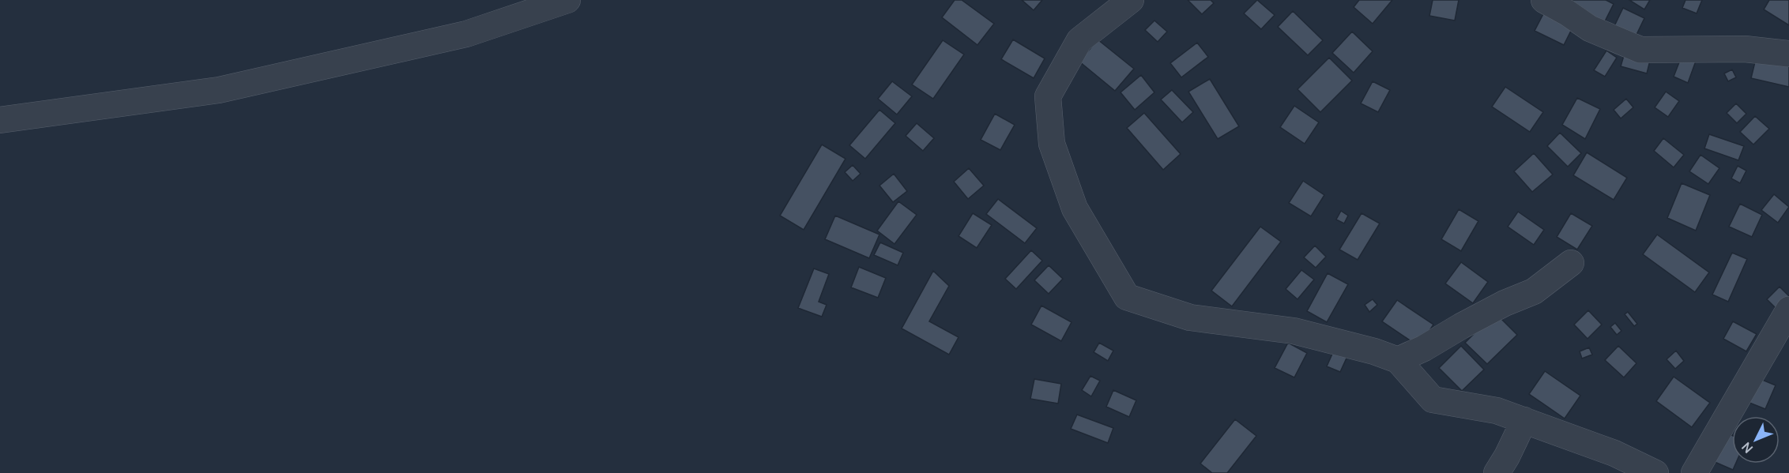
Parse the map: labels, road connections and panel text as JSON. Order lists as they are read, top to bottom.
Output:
{
  "north": "bottom left"
}
